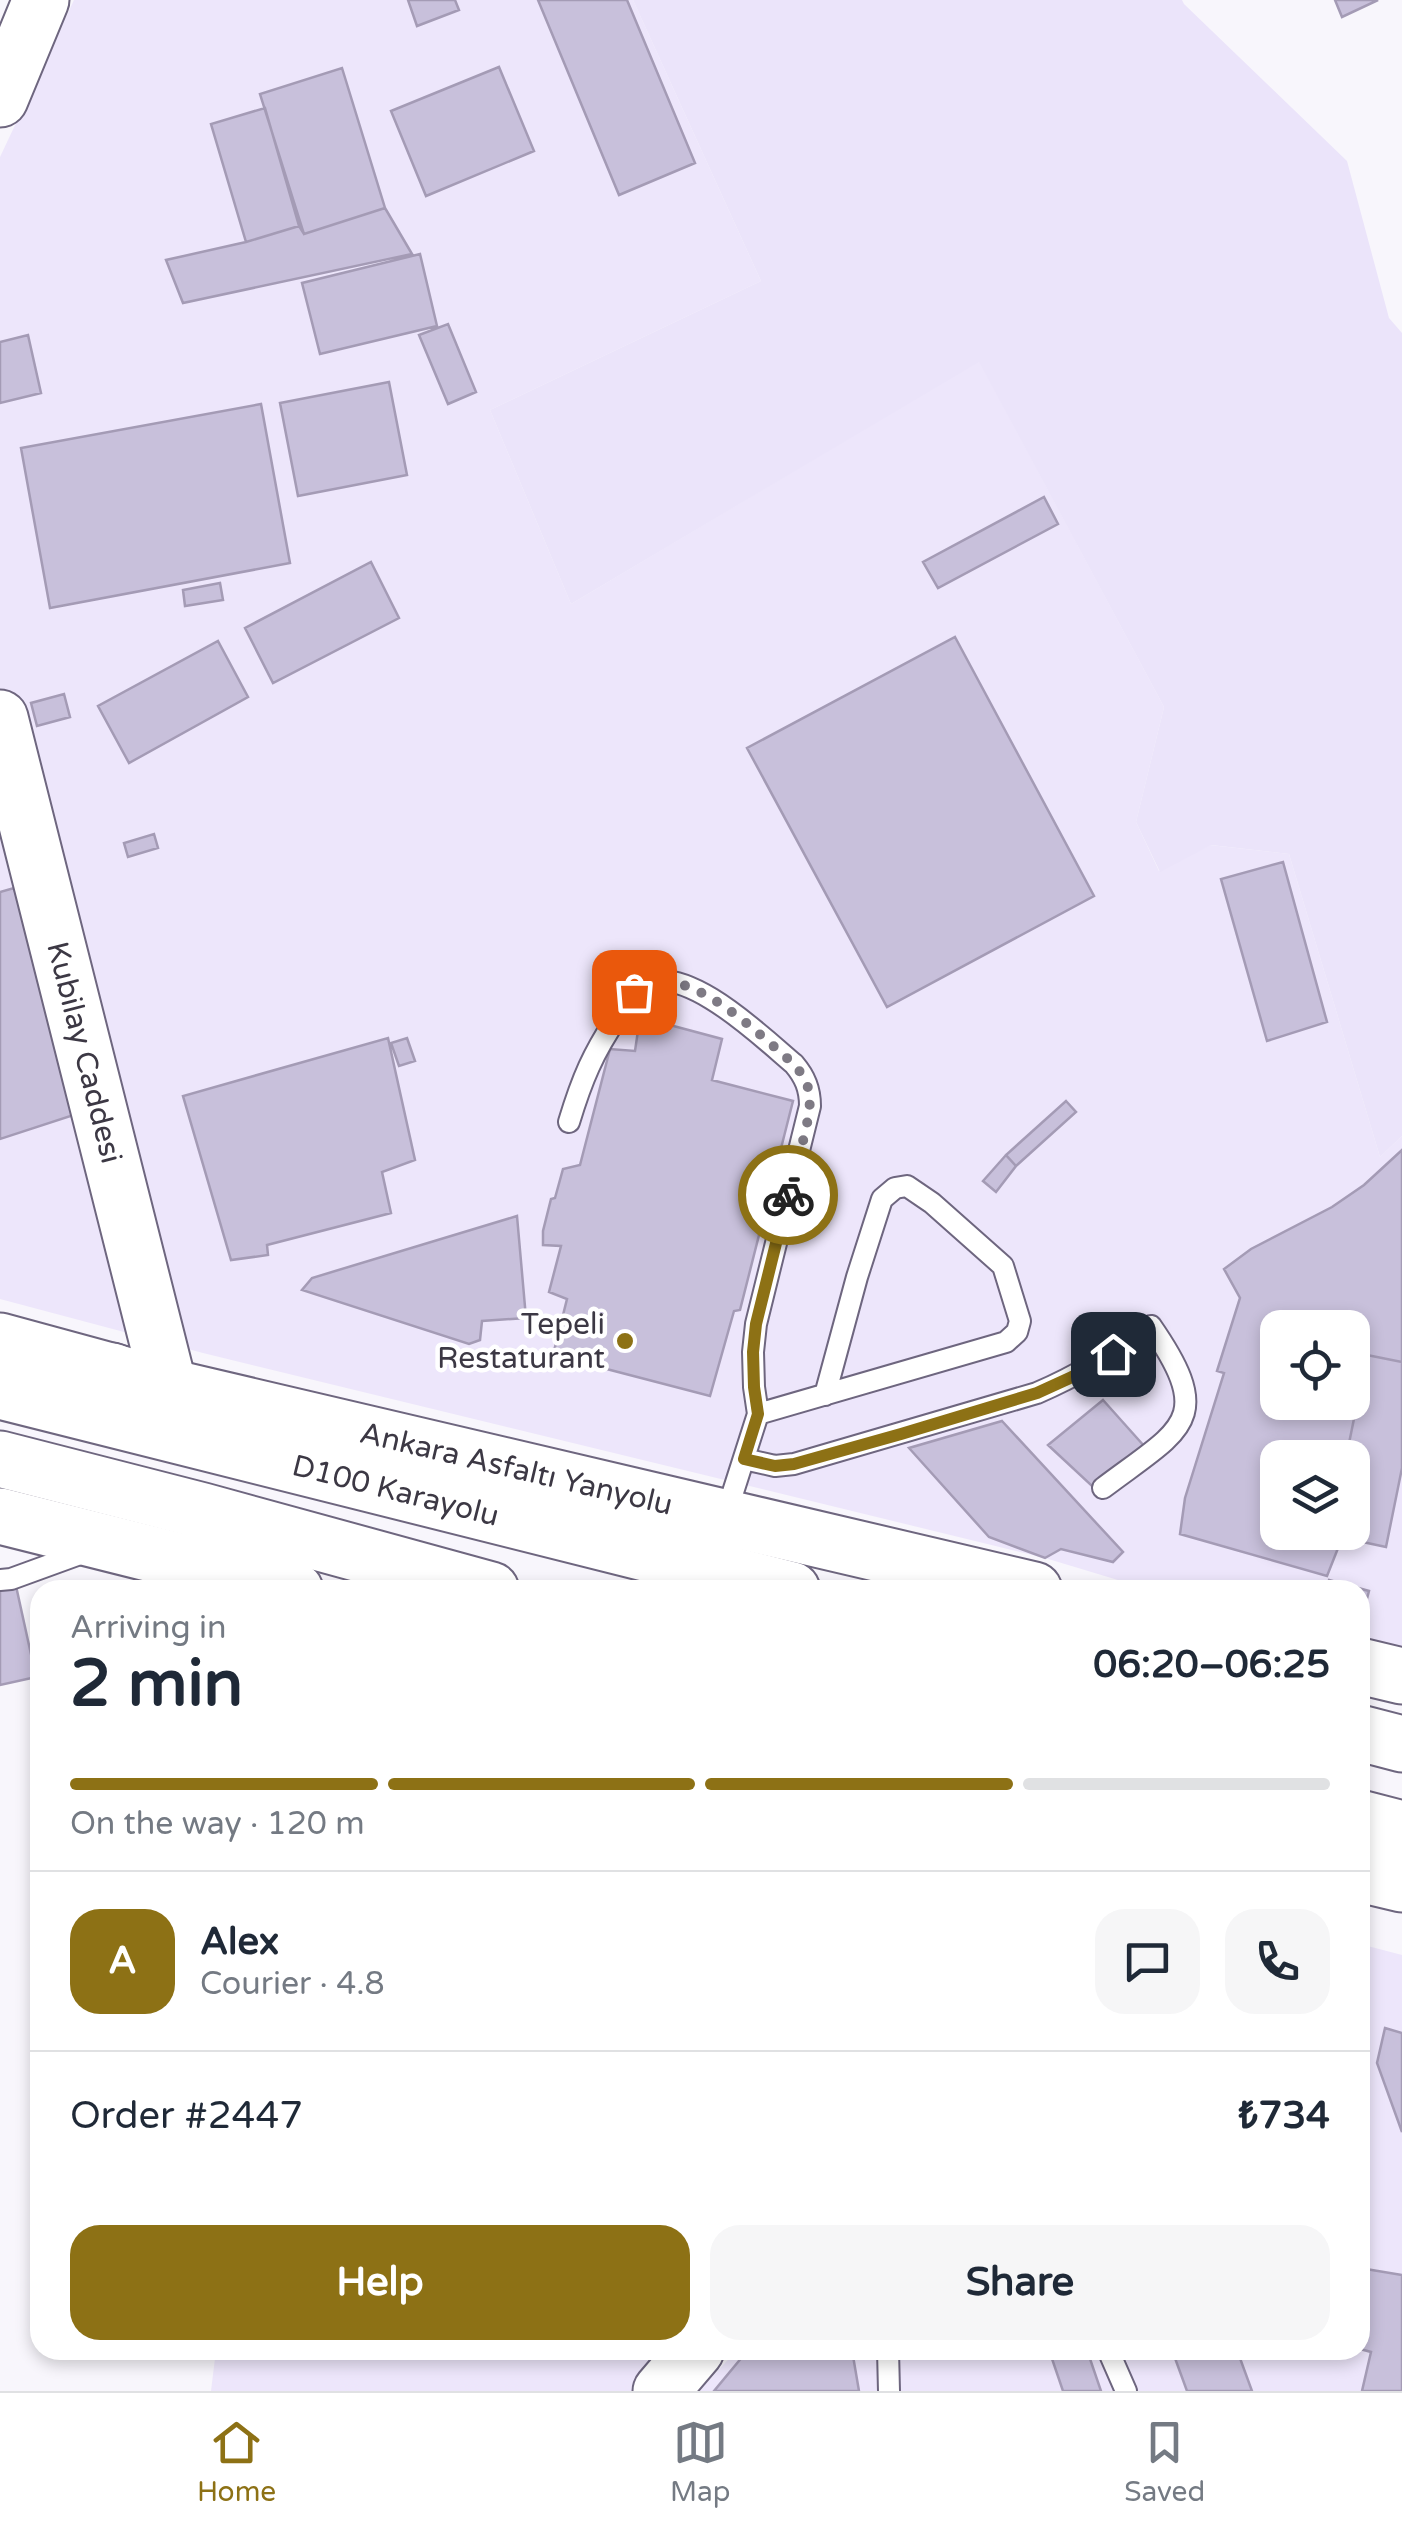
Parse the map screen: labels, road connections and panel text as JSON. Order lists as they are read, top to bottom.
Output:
{
  "streets": {
    "main road": ["Kubilay Caddesi", "Ankara Asfaltı Yanyolu", "D100 Karayolu"]
  },
  "crossings": [
    ["Kubilay Caddesi", "Ankara Asfaltı Yanyolu"]
  ],
  "places": ["Tepeli Restaturant"],
  "page": {
    "heading": ["2 min", "Arriving in", "06:20–06:25"],
    "panel": [
      "Alex",
      "Courier · 4.8",
      "Order #2447",
      "₺734"
    ],
    "bar": "On the way · 120 m",
    "round": "A",
    "buttons": ["Help", "Share"],
    "tabs": ["Home", "Map", "Saved"]
  }
}
